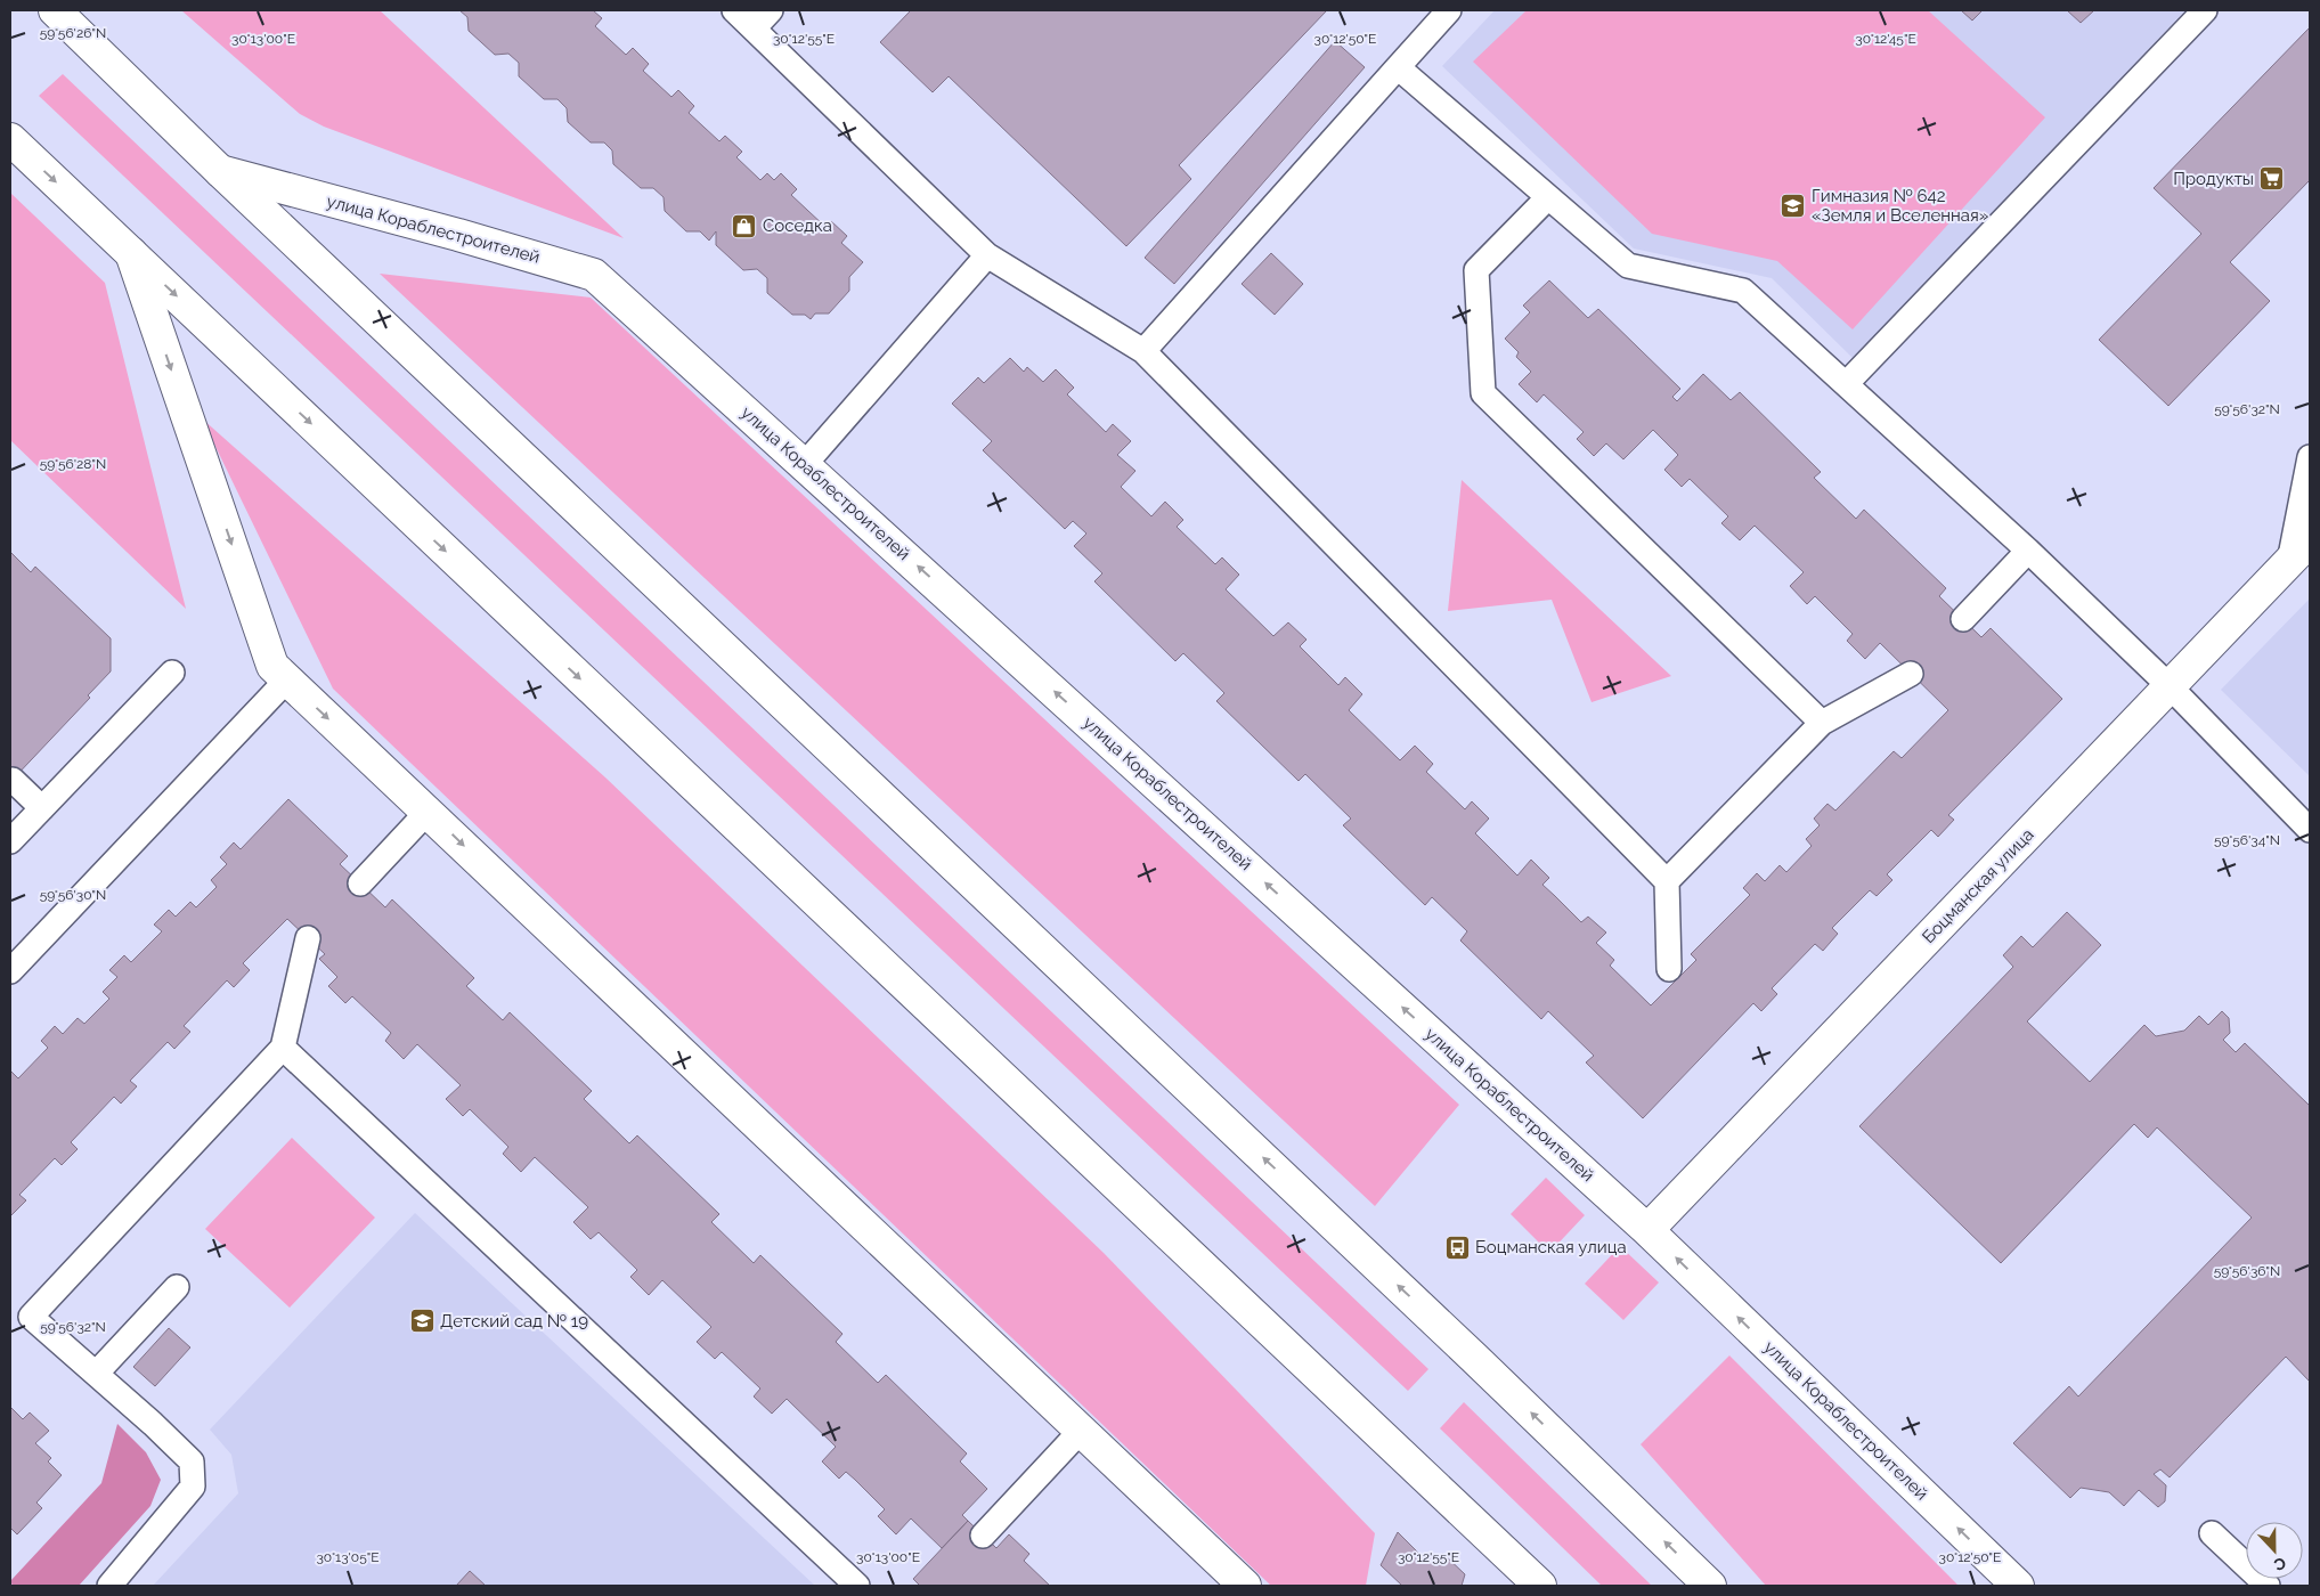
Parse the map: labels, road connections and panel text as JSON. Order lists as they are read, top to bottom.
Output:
{
  "streets": {
    "street": ["улица Кораблестроителей", "Боцманская улица"]
  },
  "crossings": [
    ["улица Кораблестроителей", "Боцманская улица"]
  ],
  "places": {
    "supermarket": ["Продукты"],
    "school or university": ["Гимназия № 642 «Земля и Вселенная»", "Детский сад № 19"],
    "shop": ["Соседка"],
    "bus stop": ["Боцманская улица"]
  },
  "north": "bottom",
  "coordinates": [
    "59°56'26\"N",
    "30°13'00\"E",
    "30°12'55\"E",
    "30°12'50\"E",
    "30°12'45\"E",
    "59°56'32\"N",
    "59°56'28\"N",
    "59°56'34\"N",
    "59°56'30\"N",
    "59°56'36\"N",
    "30°13'05\"E"
  ]
}
